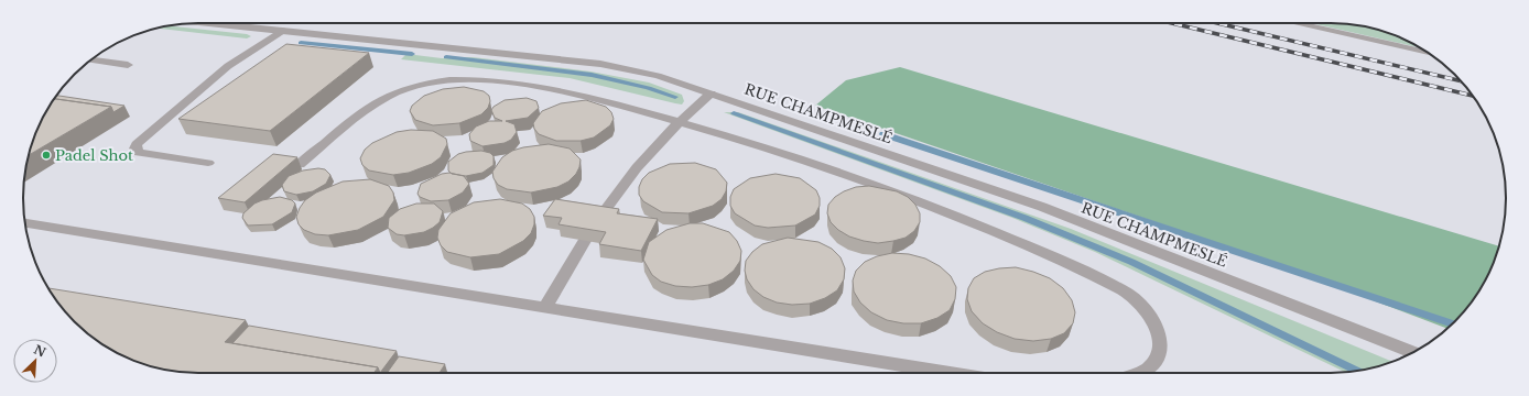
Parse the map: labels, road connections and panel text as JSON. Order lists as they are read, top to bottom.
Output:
{
  "streets": {
    "street": ["RUE CHAMPMESLÉ"]
  },
  "places": ["Padel Shot"],
  "north": "top right"
}
